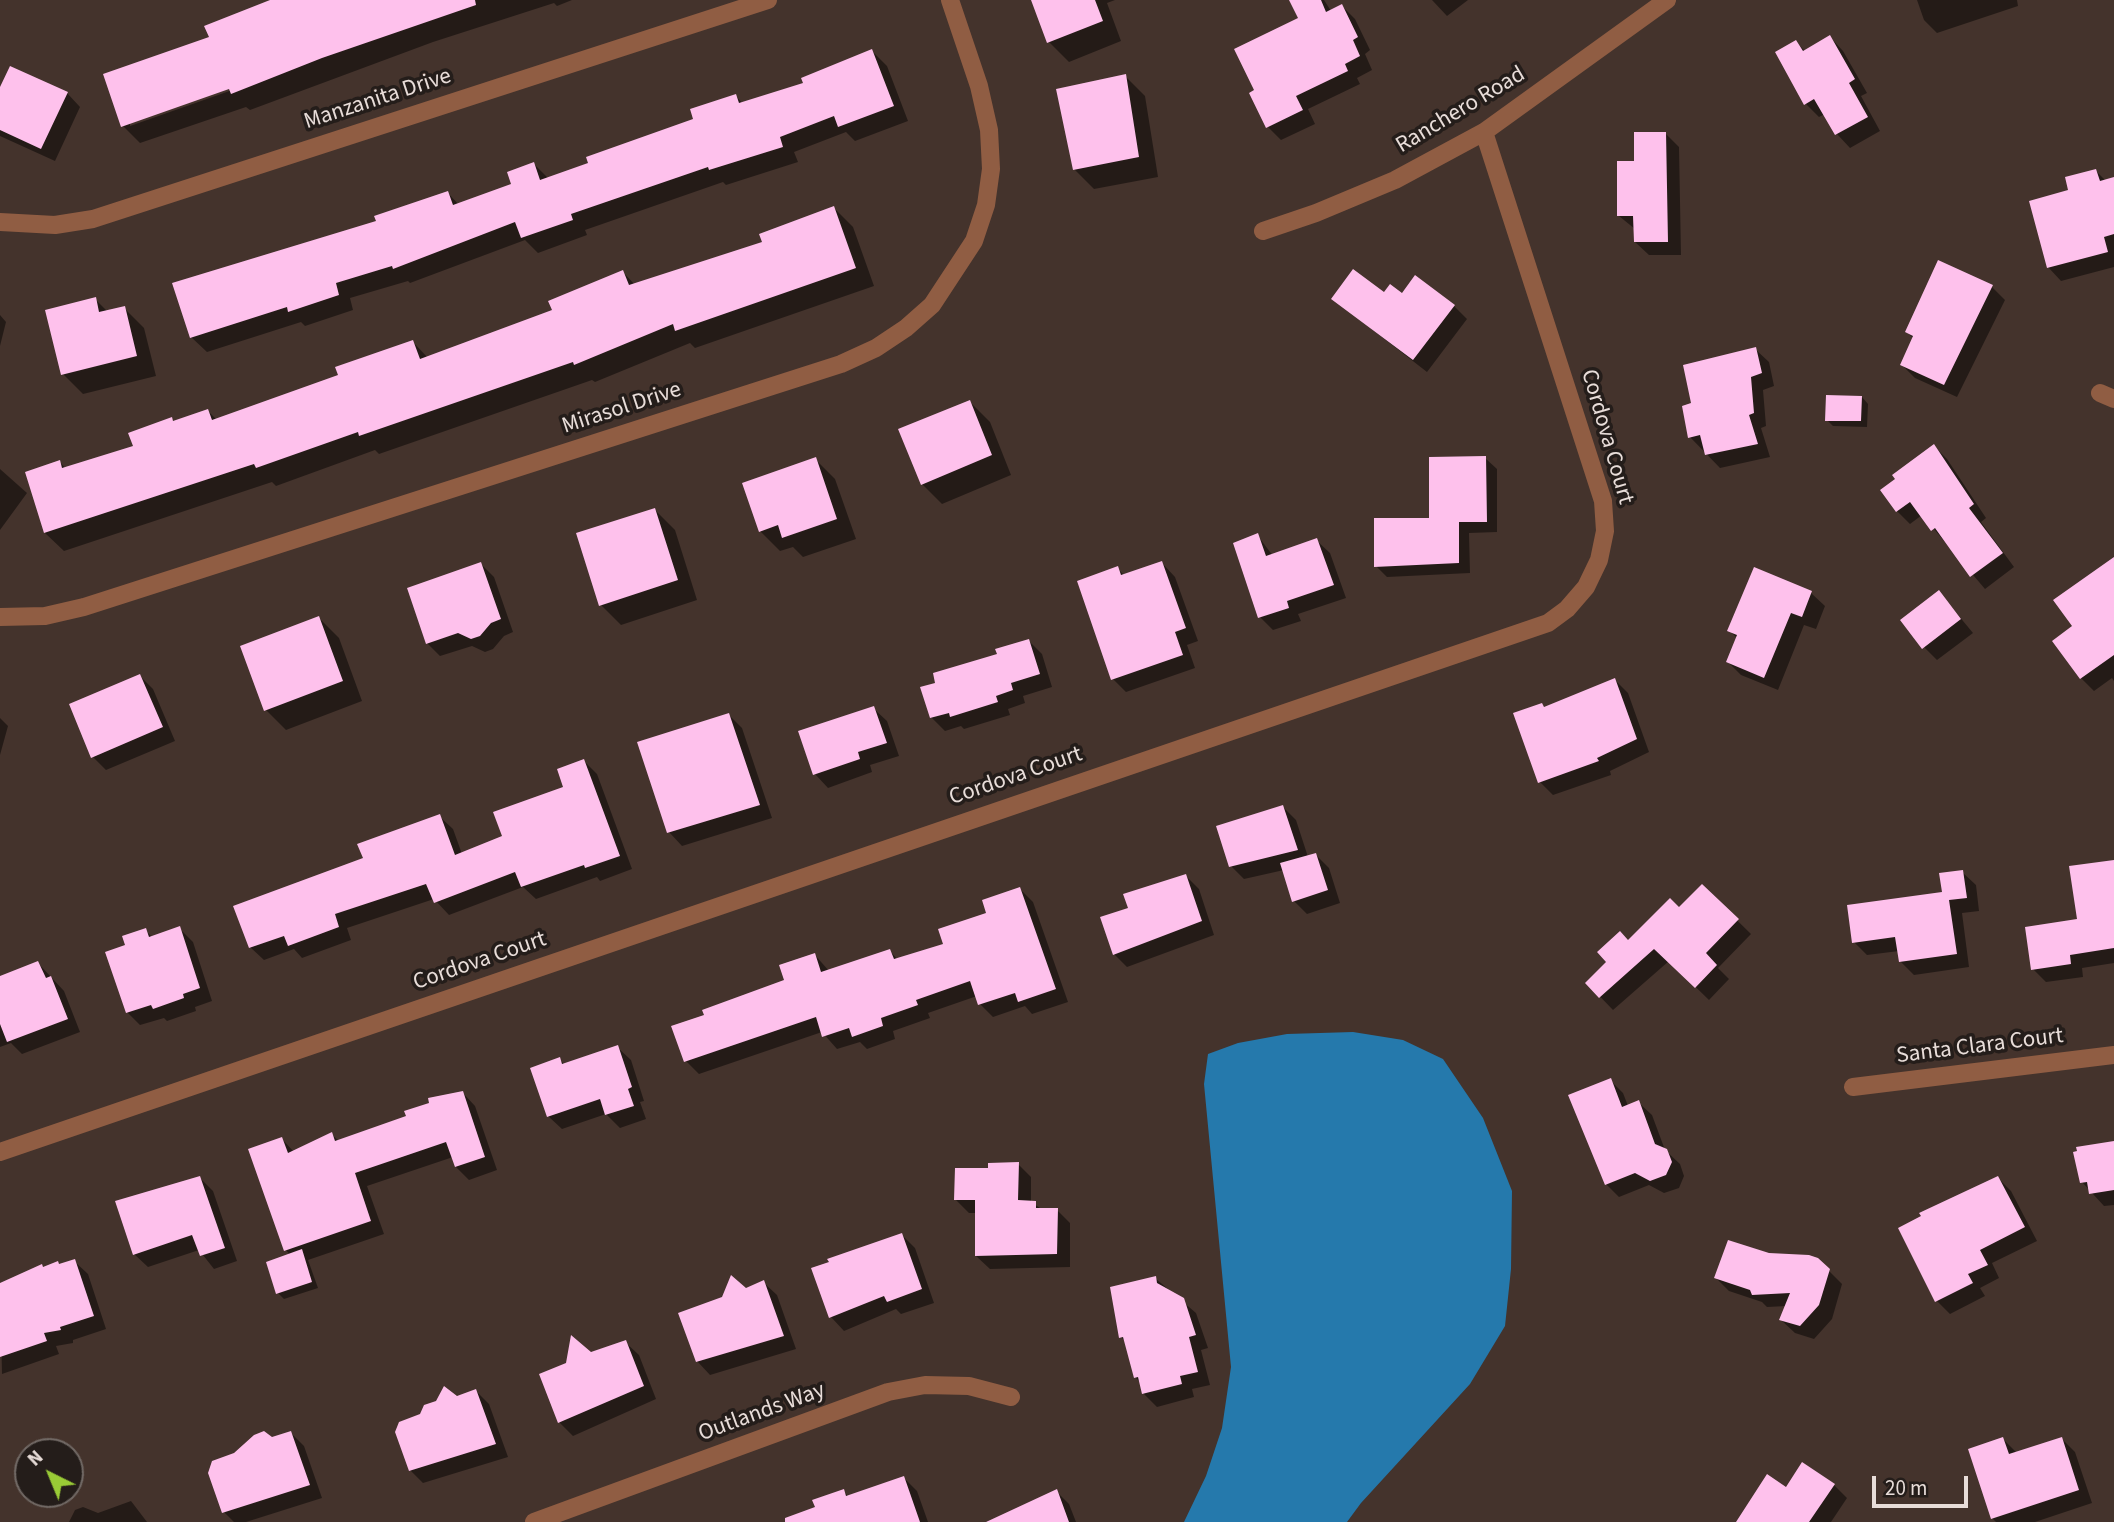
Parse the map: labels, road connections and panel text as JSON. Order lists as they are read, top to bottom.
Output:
{
  "streets": {
    "street": [
      "Manzanita Drive",
      "Ranchero Road",
      "Mirasol Drive",
      "Cordova Court",
      "Santa Clara Court",
      "Outlands Way"
    ]
  },
  "crossings": [
    ["Ranchero Road", "Cordova Court"]
  ],
  "scale_bar": "20 m",
  "north": "top left"
}
